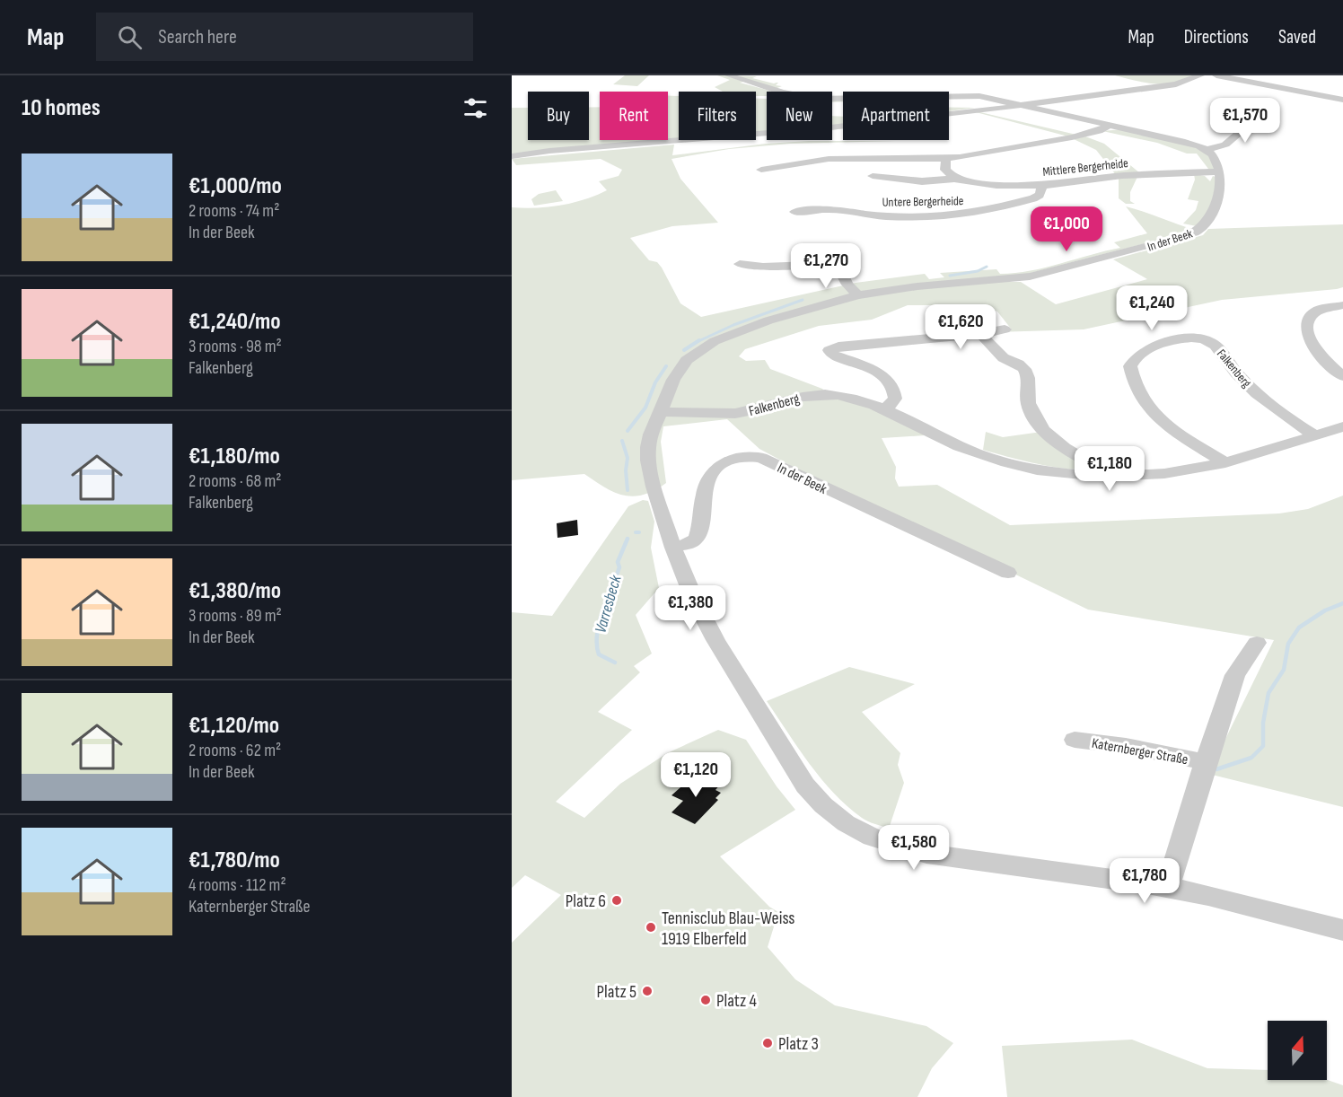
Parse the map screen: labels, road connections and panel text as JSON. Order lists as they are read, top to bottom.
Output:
{
  "streets": {
    "street": [
      "Mittlere Bergerheide",
      "Untere Bergerheide",
      "In der Beek",
      "Falkenberg",
      "Katernberger Straße"
    ]
  },
  "crossings": [
    ["Mittlere Bergerheide", "Untere Bergerheide"],
    ["Mittlere Bergerheide", "In der Beek"],
    ["In der Beek", "Falkenberg"],
    ["In der Beek", "Katernberger Straße"]
  ],
  "water": ["Varresbeck"],
  "places": [
    "Platz 6",
    "Tennisclub Blau-Weiss 1919 Elberfeld",
    "Platz 5",
    "Platz 4",
    "Platz 3"
  ],
  "north": "top",
  "page": {
    "header": "Map",
    "search": "Search here",
    "nav": ["Map", "Directions", "Saved"],
    "heading": "10 homes",
    "chip": [
      "Buy",
      "Rent",
      "Filters",
      "New",
      "Apartment"
    ],
    "price": [
      "€1,570",
      "€1,000",
      "€1,270",
      "€1,240",
      "€1,620",
      "€1,180",
      "€1,380",
      "€1,120",
      "€1,580",
      "€1,780"
    ],
    "list": [
      {
        "name": "€1,000/mo",
        "note": "2 rooms · 74 m² · In der Beek"
      },
      {
        "name": "€1,240/mo",
        "note": "3 rooms · 98 m² · Falkenberg"
      },
      {
        "name": "€1,180/mo",
        "note": "2 rooms · 68 m² · Falkenberg"
      },
      {
        "name": "€1,380/mo",
        "note": "3 rooms · 89 m² · In der Beek"
      },
      {
        "name": "€1,120/mo",
        "note": "2 rooms · 62 m² · In der Beek"
      },
      {
        "name": "€1,780/mo",
        "note": "4 rooms · 112 m² · Katernberger Straße"
      }
    ]
  }
}
